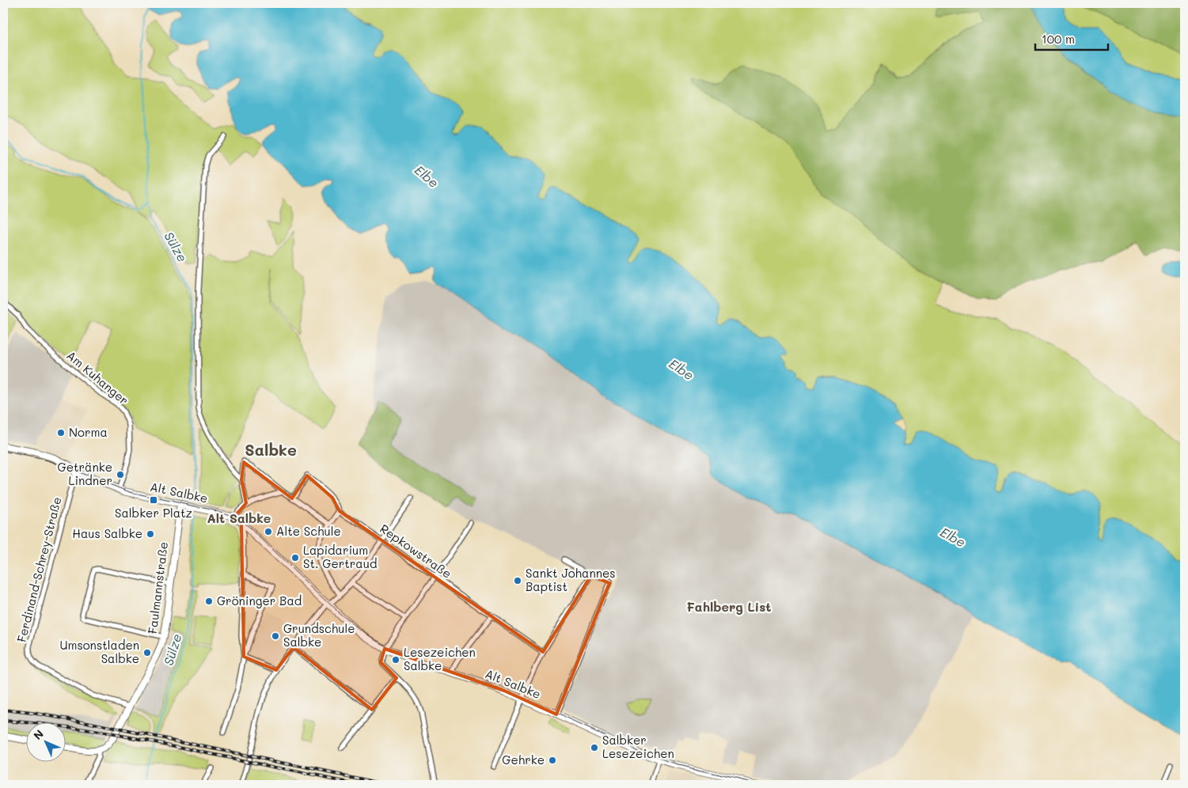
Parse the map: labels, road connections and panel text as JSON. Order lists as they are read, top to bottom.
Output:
{
  "streets": {
    "main road": ["Alt Salbke", "Faulmannstraße"],
    "street": ["Am Kuhanger", "Repkowstraße", "Ferdinand-Schrey-Straße"]
  },
  "crossings": [
    ["Am Kuhanger", "Alt Salbke"],
    ["Alt Salbke", "Ferdinand-Schrey-Straße"],
    ["Alt Salbke", "Faulmannstraße"],
    ["Ferdinand-Schrey-Straße", "Faulmannstraße"]
  ],
  "districts": ["Salbke", "Alt Salbke", "Fahlberg List"],
  "water": ["Elbe", "Sülze"],
  "places": {
    "other": [
      "Norma",
      "Getränke Lindner",
      "Alte Schule",
      "Haus Salbke",
      "Lapidarium St. Gertraud",
      "Sankt Johannes Baptist",
      "Gröninger Bad",
      "Grundschule Salbke",
      "Umsonstladen Salbke",
      "Lesezeichen Salbke",
      "Salbker Lesezeichen",
      "Gehrke"
    ],
    "transit": ["Salbker Platz"]
  },
  "scale_bar": "100 m",
  "north": "top left"
}
